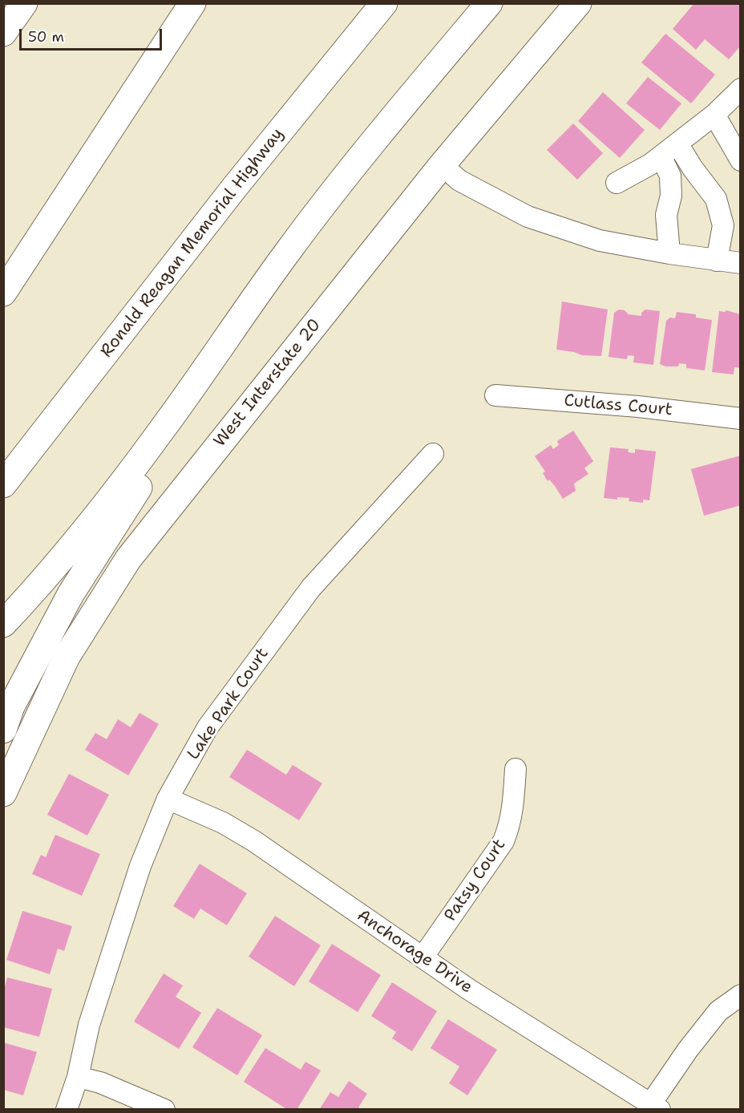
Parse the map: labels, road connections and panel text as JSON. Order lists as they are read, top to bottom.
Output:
{
  "streets": {
    "main road": ["Ronald Reagan Memorial Highway", "West Interstate 20"],
    "street": [
      "Cutlass Court",
      "Lake Park Court",
      "Patsy Court",
      "Anchorage Drive"
    ]
  },
  "crossings": [
    ["Lake Park Court", "Anchorage Drive"],
    ["Patsy Court", "Anchorage Drive"]
  ],
  "scale_bar": "50 m"
}
